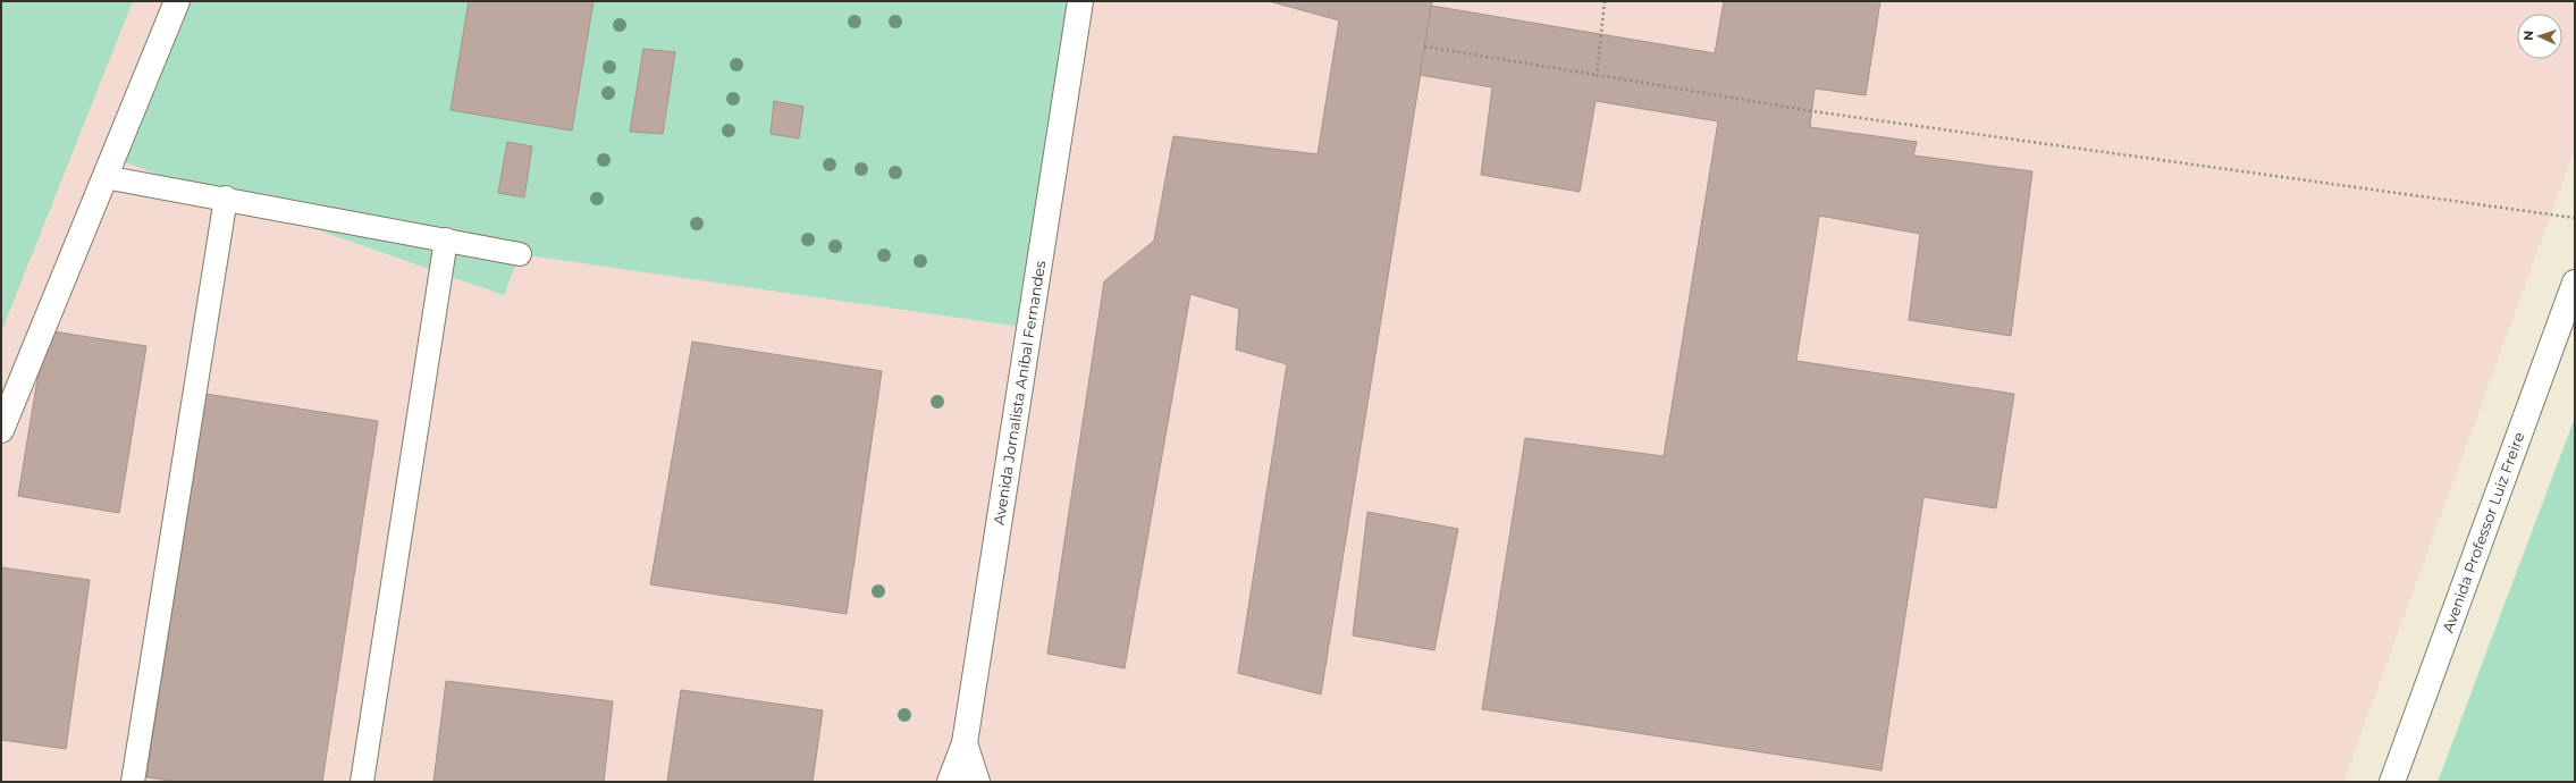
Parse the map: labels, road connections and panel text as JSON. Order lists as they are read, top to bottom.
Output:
{
  "streets": {
    "street": ["Avenida Jornalista Aníbal Fernandes", "Avenida Professor Luiz Freire"]
  },
  "north": "left"
}
